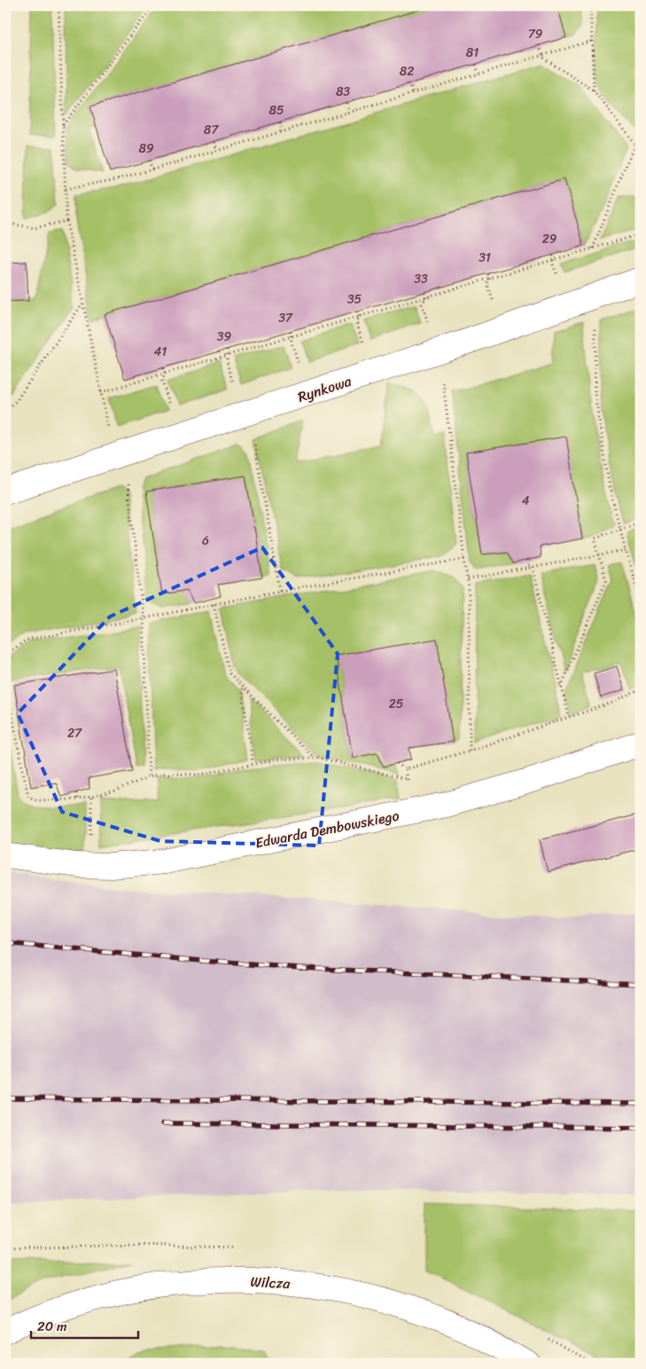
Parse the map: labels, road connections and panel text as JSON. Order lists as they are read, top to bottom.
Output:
{
  "streets": {
    "street": ["Rynkowa", "Edwarda Dembowskiego", "Wilcza"]
  },
  "house_numbers": [
    "79",
    "81",
    "82",
    "83",
    "85",
    "87",
    "89",
    "29",
    "31",
    "33",
    "35",
    "37",
    "39",
    "41",
    "4",
    "6",
    "25",
    "27"
  ],
  "scale_bar": "20 m"
}
